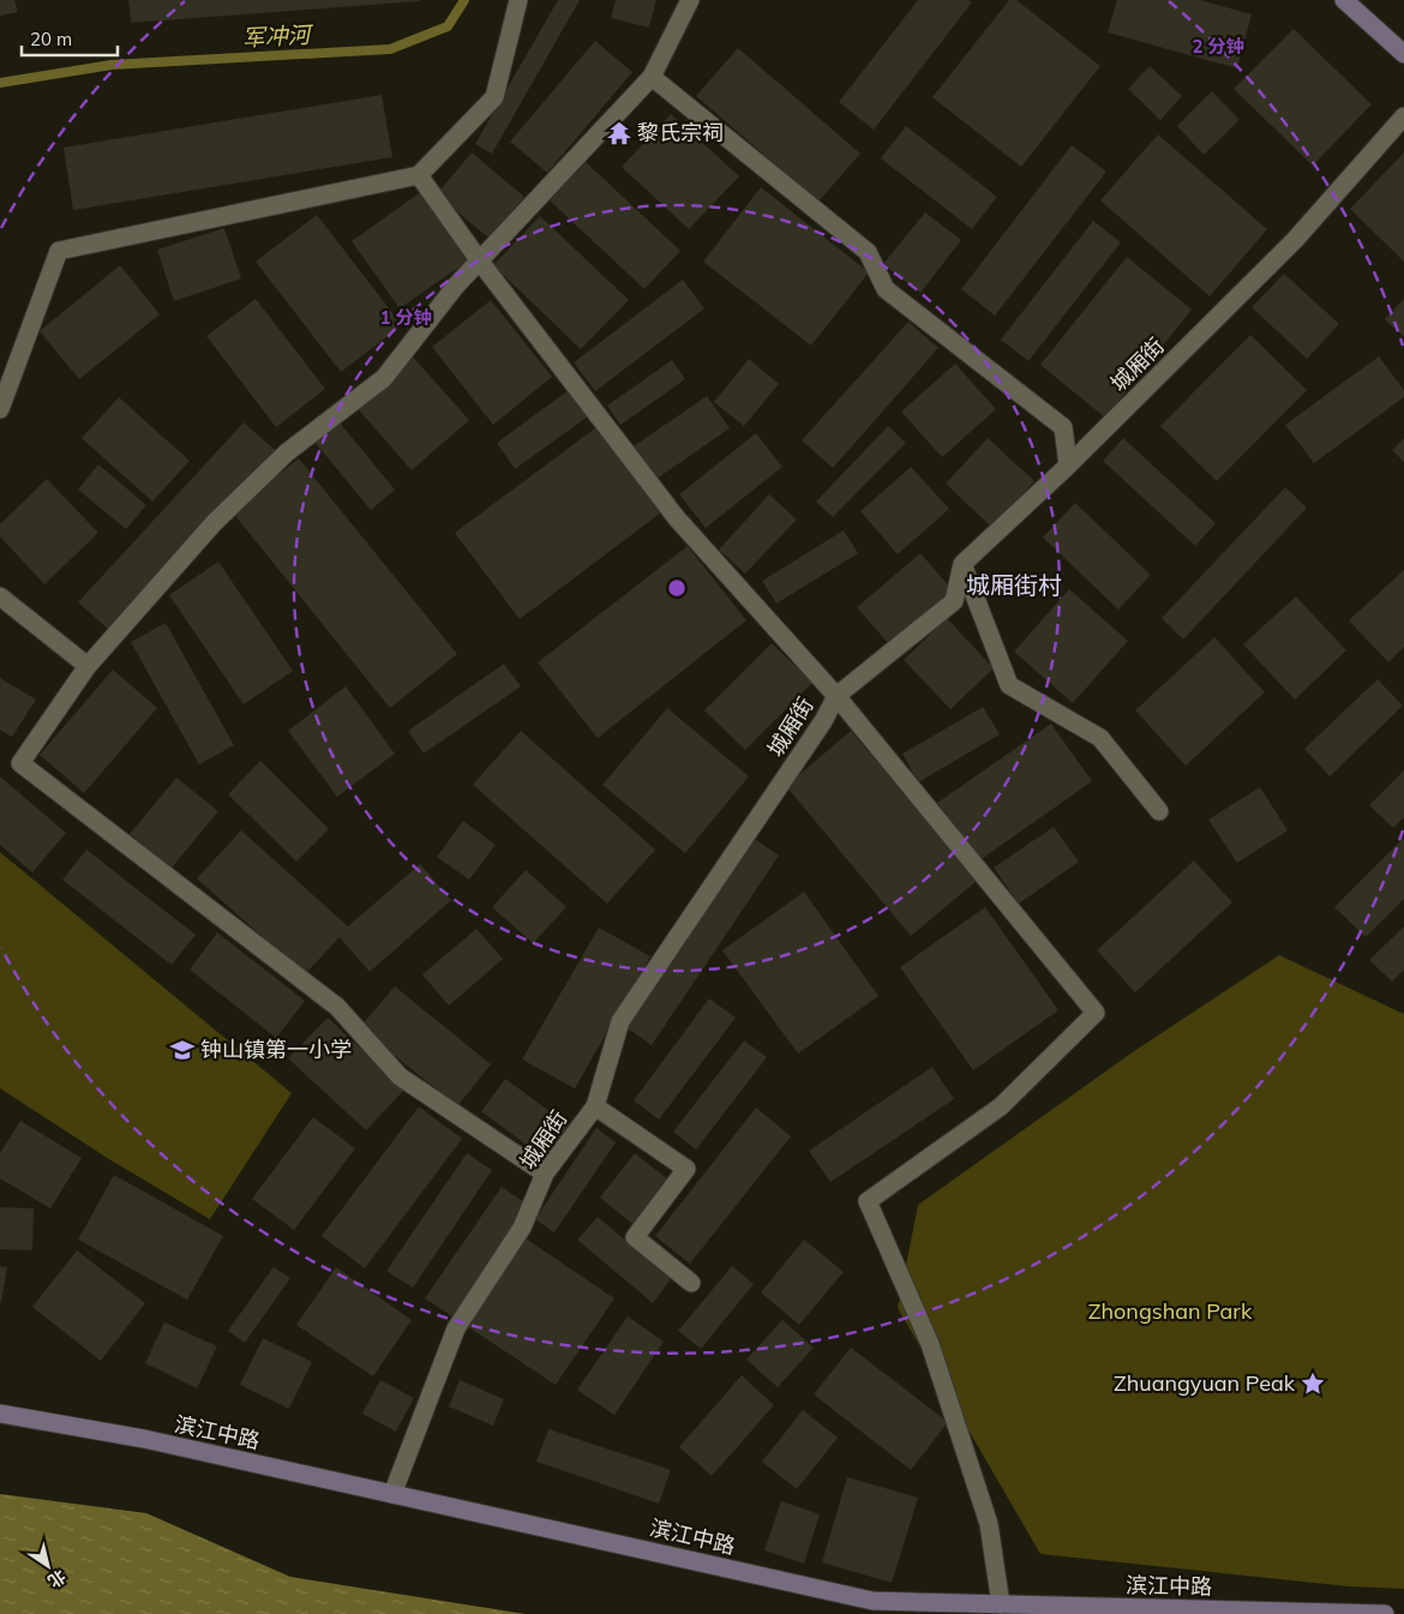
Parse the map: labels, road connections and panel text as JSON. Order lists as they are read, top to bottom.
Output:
{
  "streets": {
    "street": ["滨江中路"],
    "lane": ["城厢街"]
  },
  "crossings": [
    ["城厢街", "滨江中路"]
  ],
  "districts": ["城厢街村"],
  "water": ["军冲河"],
  "parks": ["Zhongshan Park"],
  "places": {
    "temple": ["黎氏宗祠"],
    "school or university": ["钟山镇第一小学"],
    "place": ["Zhuangyuan Peak"]
  },
  "scale_bar": "20 m",
  "north": "bottom right",
  "rings": ["2 分钟", "1 分钟"]
}
